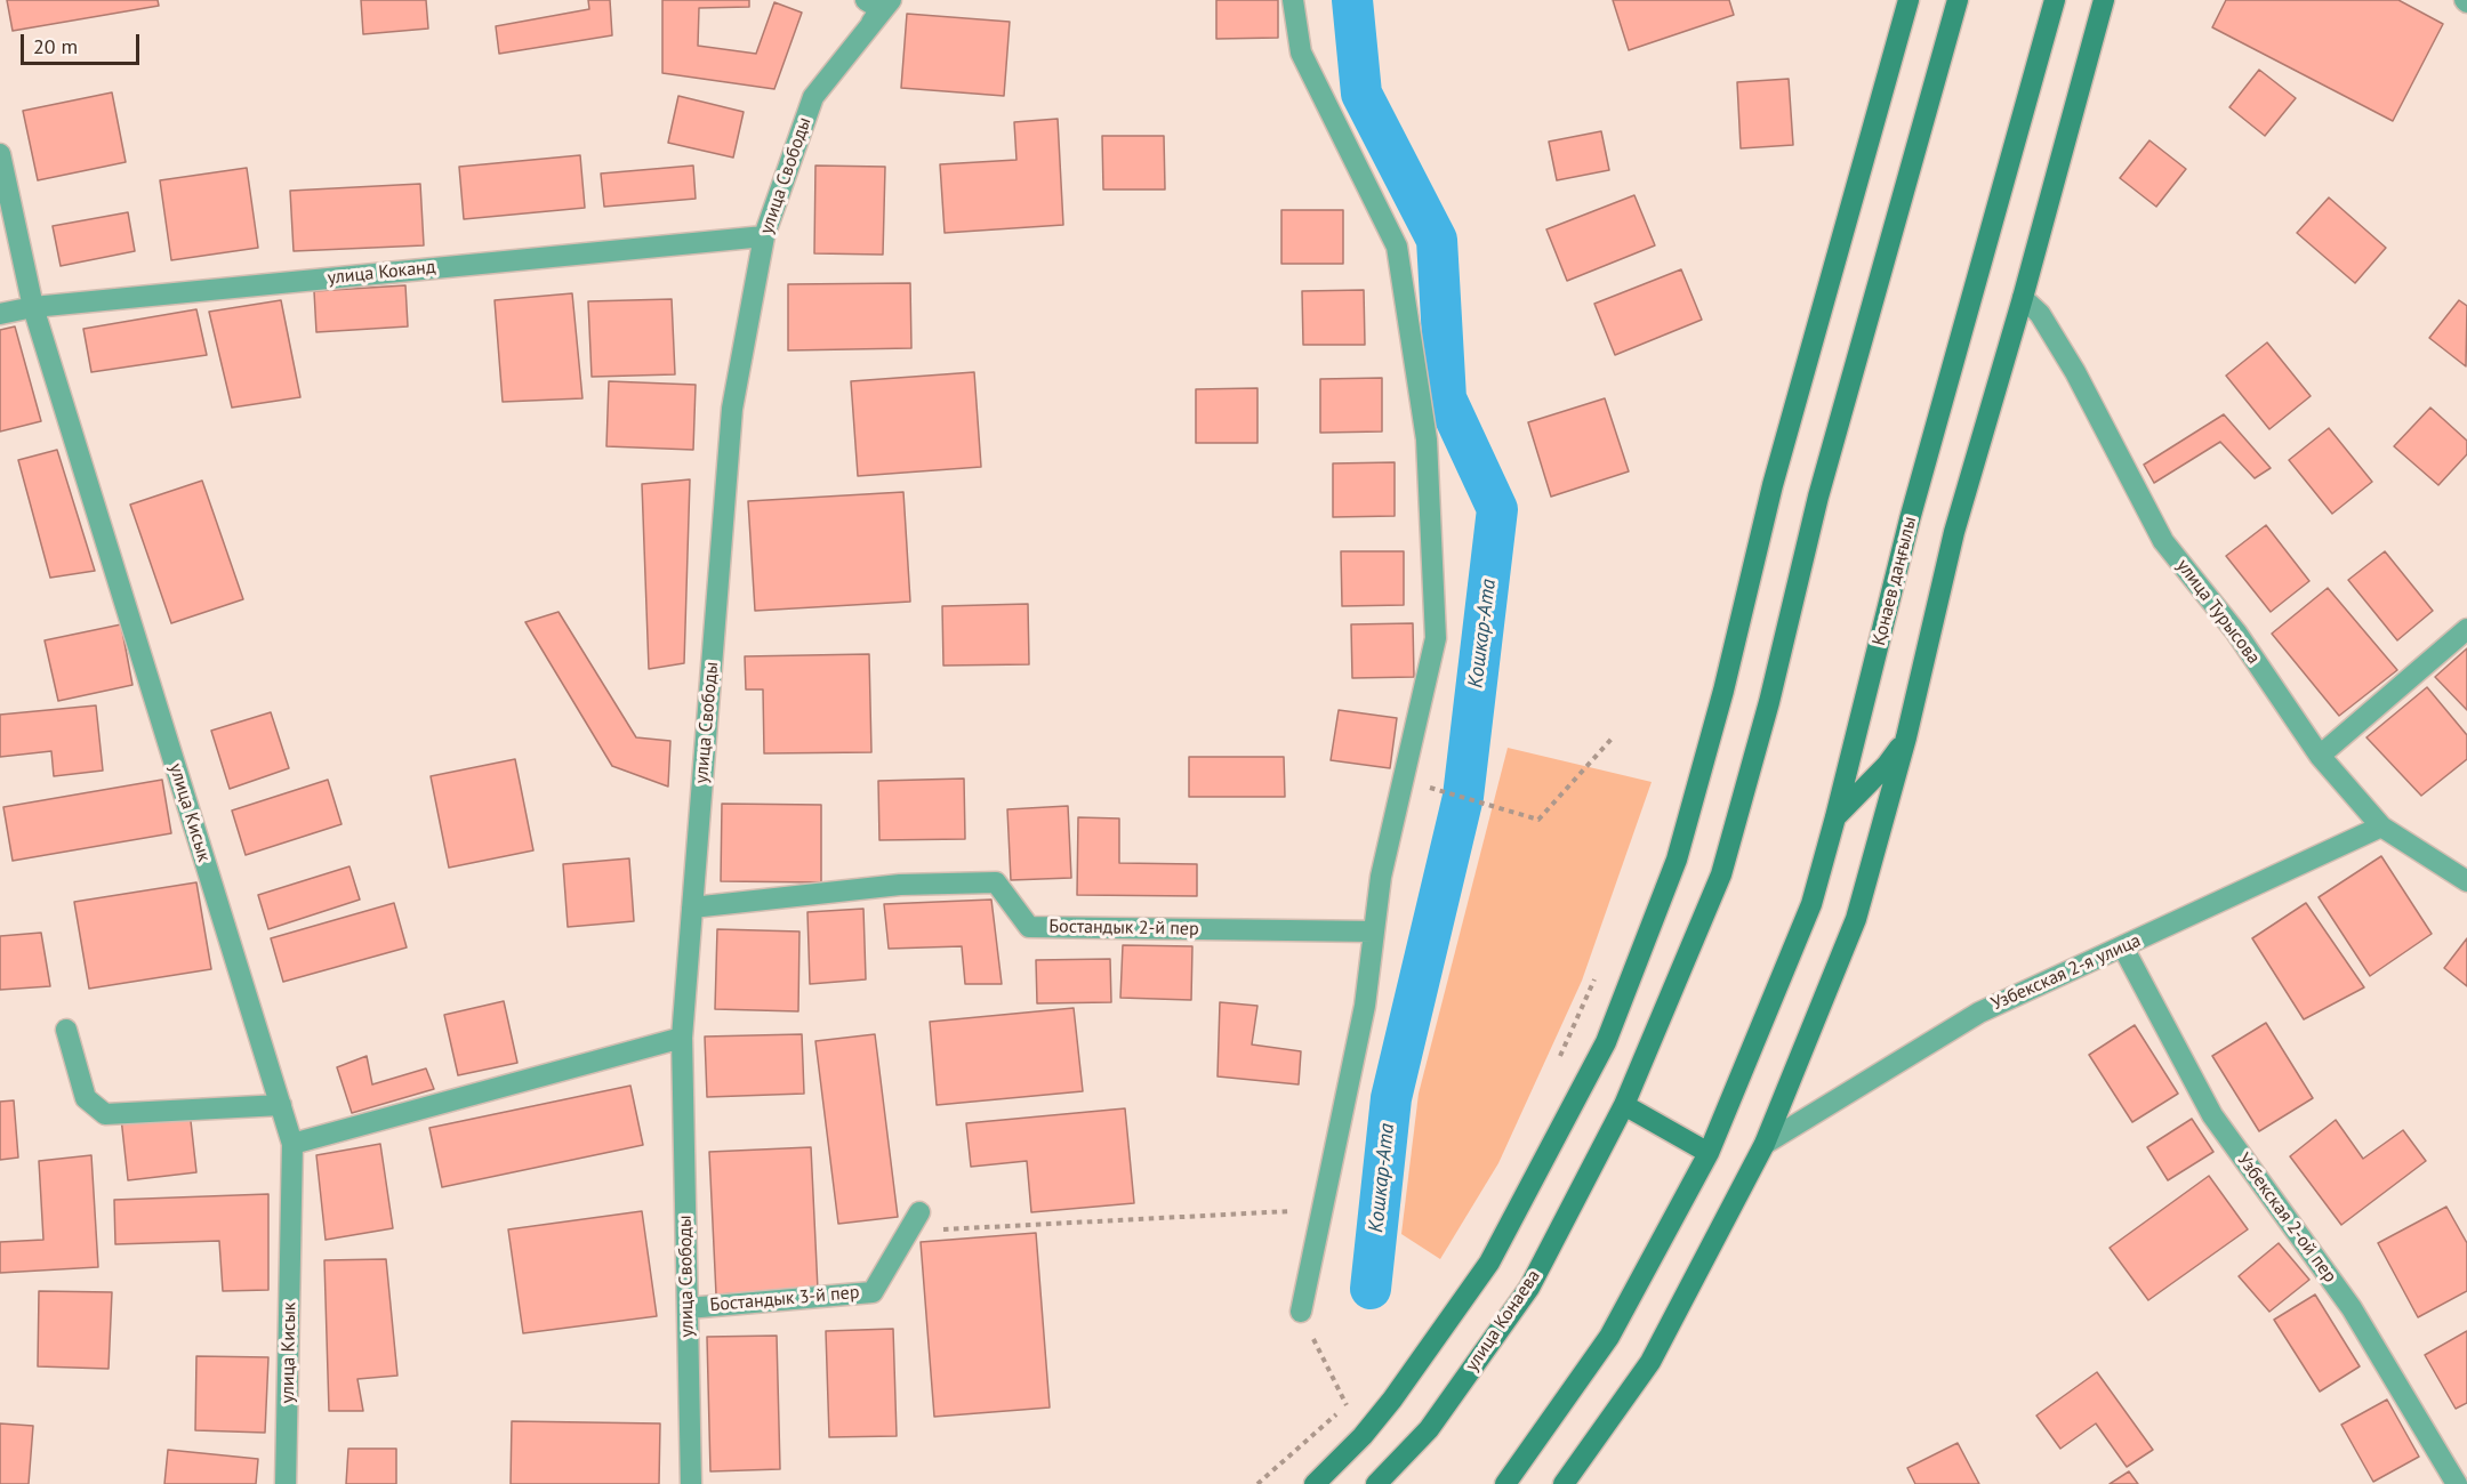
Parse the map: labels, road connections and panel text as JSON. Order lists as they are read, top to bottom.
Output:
{
  "streets": {
    "main road": ["Қонаев даңғылы", "улица Конаева"],
    "street": [
      "улица Свободы",
      "улица Коканд",
      "улица Турысова",
      "улица Кисык",
      "Бостандык 2-й пер",
      "Узбекская 2-я улица",
      "Узбекская 2-ой пер",
      "Бостандык 3-й пер"
    ]
  },
  "crossings": [
    ["улица Свободы", "улица Коканд"],
    ["улица Свободы", "Бостандык 2-й пер"],
    ["улица Свободы", "Бостандык 3-й пер"],
    ["улица Коканд", "улица Кисык"],
    ["улица Турысова", "Узбекская 2-я улица"],
    ["Узбекская 2-я улица", "Узбекская 2-ой пер"]
  ],
  "water": ["Кошкар-Ата"],
  "scale_bar": "20 m"
}
